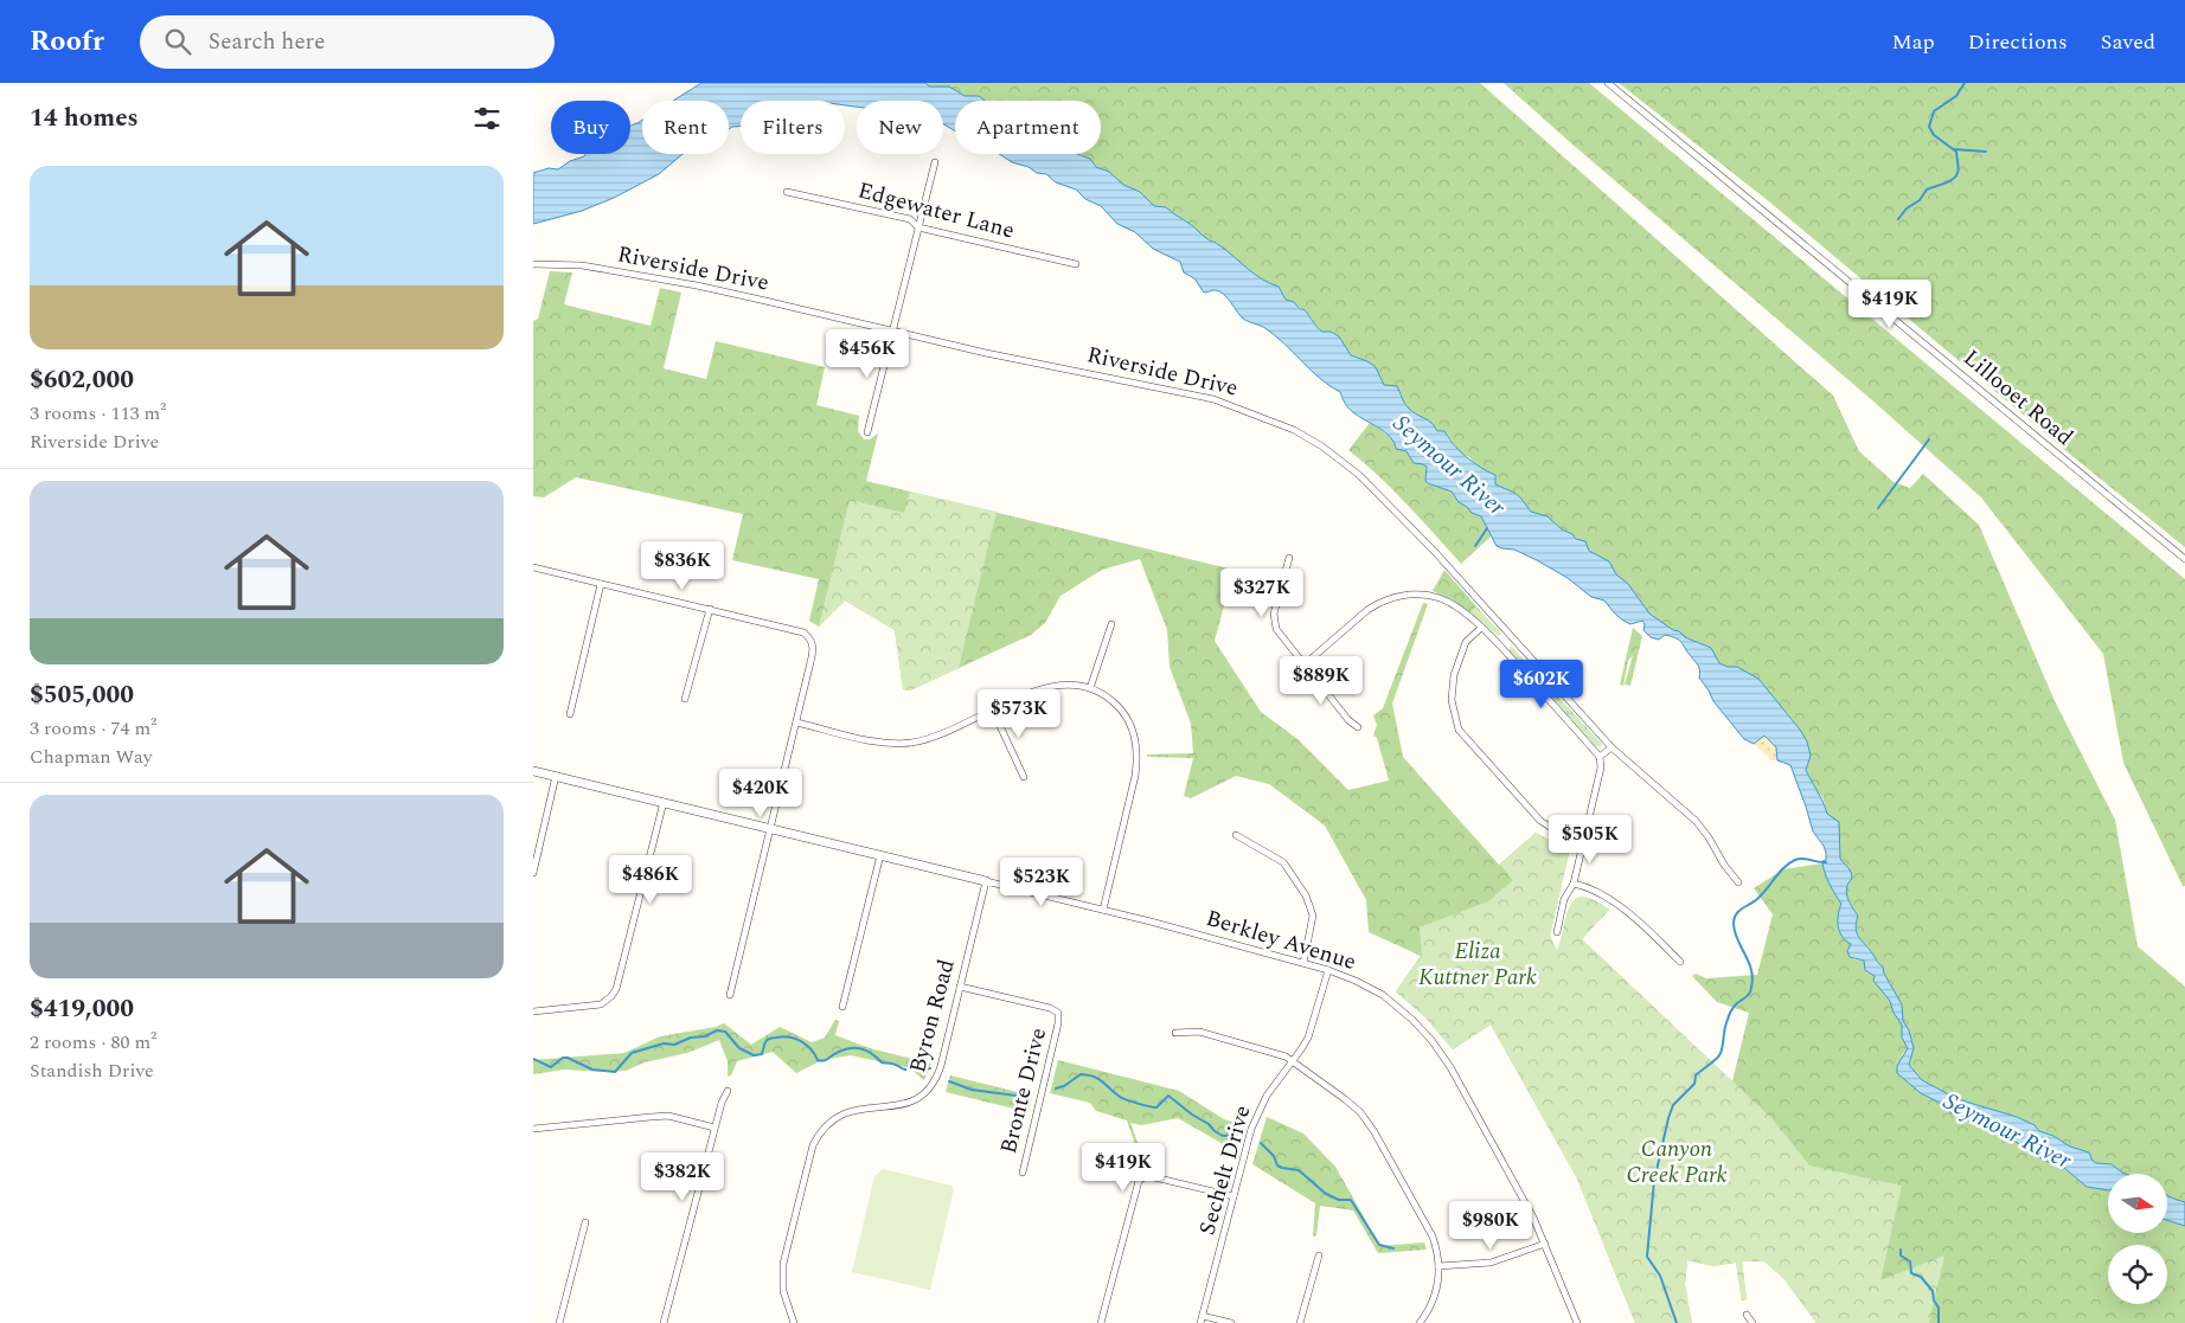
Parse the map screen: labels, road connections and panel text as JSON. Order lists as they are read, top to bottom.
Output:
{
  "streets": {
    "street": [
      "Edgewater Lane",
      "Riverside Drive",
      "Lillooet Road",
      "Berkley Avenue",
      "Byron Road",
      "Bronte Drive",
      "Sechelt Drive"
    ]
  },
  "crossings": [
    ["Berkley Avenue", "Byron Road"],
    ["Berkley Avenue", "Sechelt Drive"],
    ["Byron Road", "Bronte Drive"]
  ],
  "water": ["Seymour River"],
  "parks": ["Eliza Kuttner Park", "Canyon Creek Park"],
  "north": "right",
  "page": {
    "header": "Roofr",
    "search": "Search here",
    "nav": ["Map", "Directions", "Saved"],
    "heading": "14 homes",
    "chip": [
      "Buy",
      "Rent",
      "Filters",
      "New",
      "Apartment"
    ],
    "list": [
      {
        "name": "$602,000",
        "note": "3 rooms · 113 m² · Riverside Drive"
      },
      {
        "name": "$505,000",
        "note": "3 rooms · 74 m² · Chapman Way"
      },
      {
        "name": "$419,000",
        "note": "2 rooms · 80 m² · Standish Drive"
      }
    ],
    "price": [
      "$419K",
      "$456K",
      "$836K",
      "$327K",
      "$889K",
      "$602K",
      "$573K",
      "$420K",
      "$505K",
      "$486K",
      "$523K",
      "$419K",
      "$382K",
      "$980K"
    ]
  }
}
